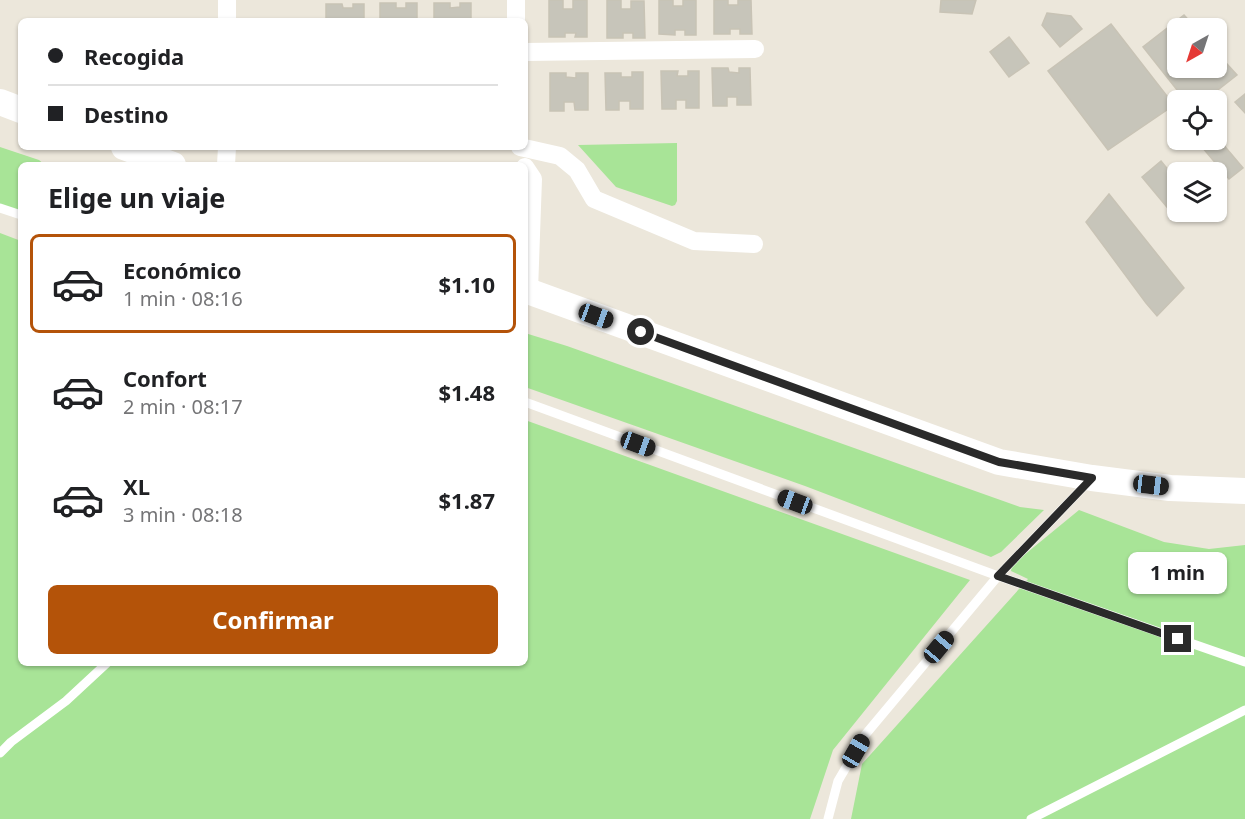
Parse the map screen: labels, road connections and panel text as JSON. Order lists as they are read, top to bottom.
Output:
{
  "north": "bottom left",
  "page": {
    "banner": ["Recogida", "Destino"],
    "heading": "Elige un viaje",
    "list": [
      {
        "name": "Económico",
        "note": "1 min · 08:16",
        "value": "$1.10"
      },
      {
        "name": "Confort",
        "note": "2 min · 08:17",
        "value": "$1.48"
      },
      {
        "name": "XL",
        "note": "3 min · 08:18",
        "value": "$1.87"
      }
    ],
    "bubble": "1 min",
    "buttons": "Confirmar"
  }
}
